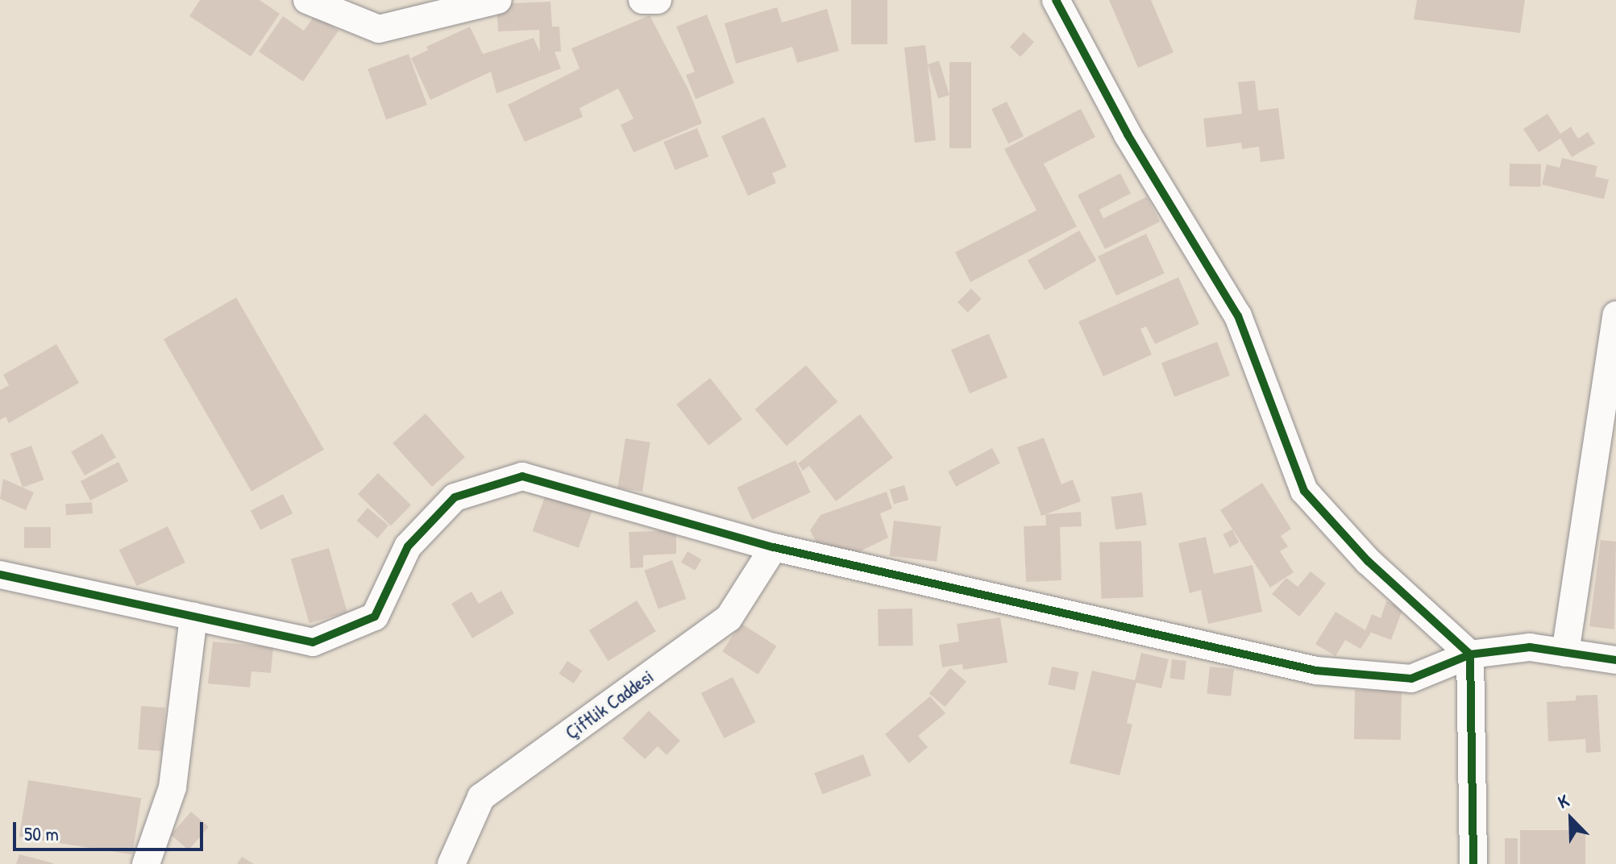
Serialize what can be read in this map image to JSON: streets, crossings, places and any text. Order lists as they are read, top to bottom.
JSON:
{
  "streets": {
    "street": ["Çiftlik Caddesi"]
  },
  "scale_bar": "50 m",
  "north": "top left"
}
